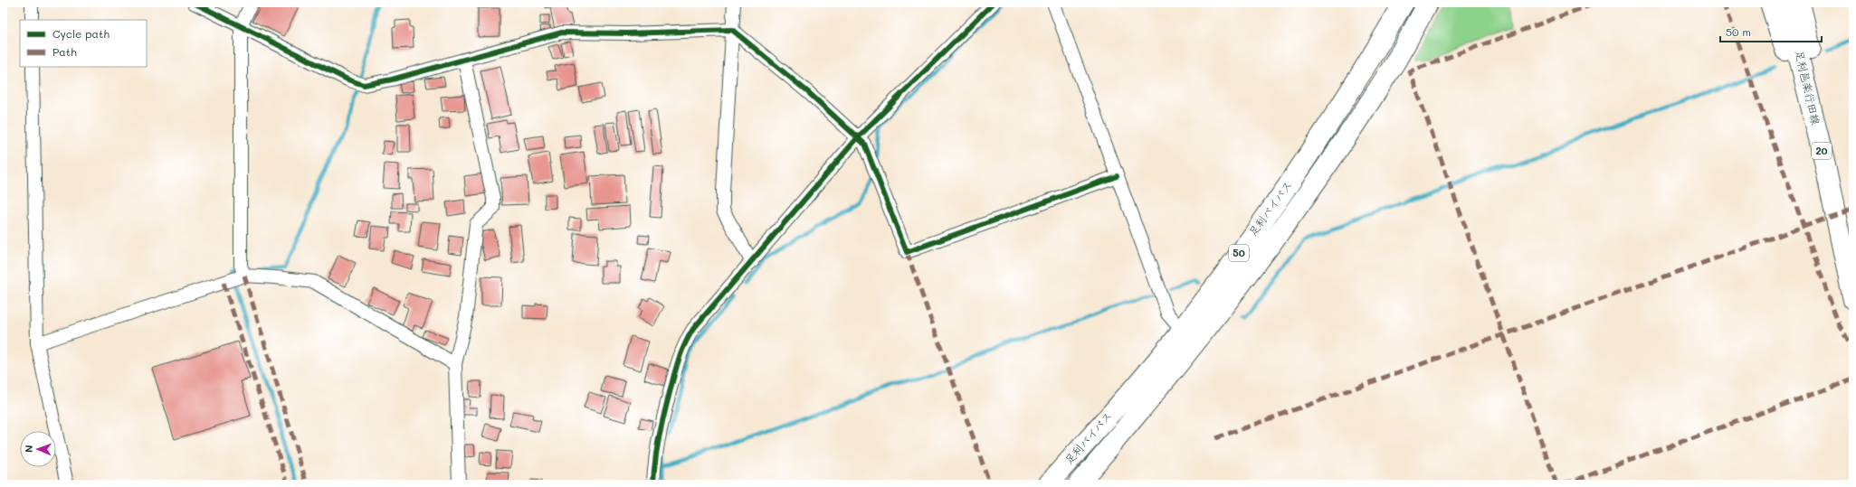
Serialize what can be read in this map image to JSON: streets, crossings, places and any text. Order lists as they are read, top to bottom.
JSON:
{
  "streets": {
    "main road": [
      "足利邑楽行田線",
      "20",
      "足利バイパス",
      "50"
    ]
  },
  "crossings": [
    ["足利邑楽行田線", "20"]
  ],
  "legend": ["Cycle path", "Path"],
  "scale_bar": "50 m",
  "north": "left"
}
